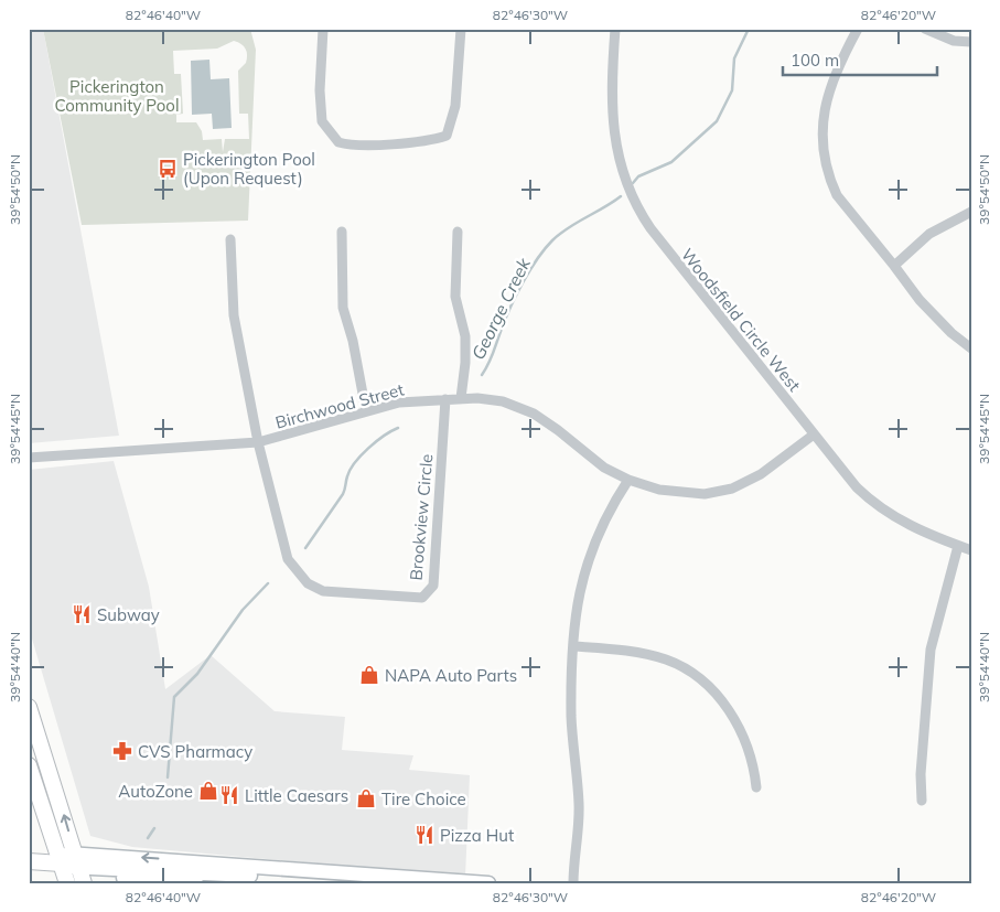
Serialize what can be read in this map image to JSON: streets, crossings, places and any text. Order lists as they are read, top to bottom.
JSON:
{
  "streets": {
    "street": ["Woodsfield Circle West", "Birchwood Street", "Brookview Circle"]
  },
  "crossings": [
    ["Woodsfield Circle West", "Birchwood Street"],
    ["Birchwood Street", "Brookview Circle"]
  ],
  "water": ["George Creek"],
  "parks": ["Pickerington Community Pool"],
  "places": {
    "bus stop": ["Pickerington Pool (Upon Request)"],
    "restaurant": ["Subway", "Little Caesars", "Pizza Hut"],
    "shop": ["NAPA Auto Parts", "AutoZone", "Tire Choice"],
    "pharmacy": ["CVS Pharmacy"]
  },
  "scale_bar": "100 m",
  "coordinates": [
    "82°46'40\"W",
    "82°46'30\"W",
    "82°46'20\"W",
    "39°54'50\"N",
    "39°54'45\"N",
    "39°54'40\"N"
  ]
}
